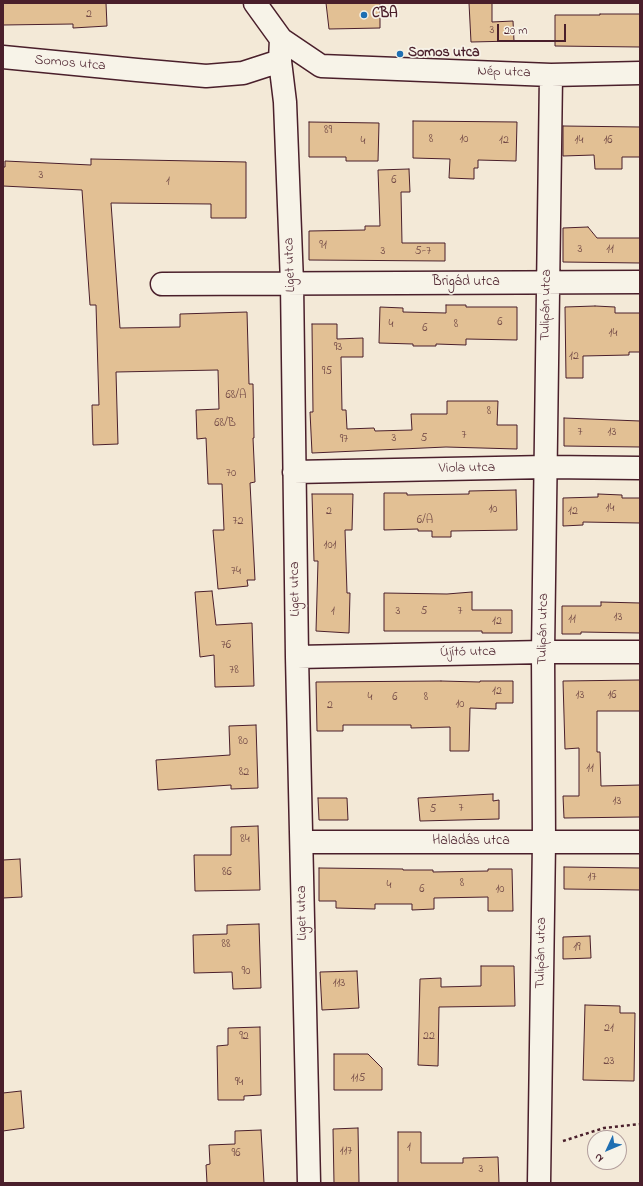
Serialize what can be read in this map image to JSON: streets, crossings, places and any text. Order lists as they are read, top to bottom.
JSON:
{
  "streets": {
    "street": [
      "Somos utca",
      "Nép utca",
      "Liget utca",
      "Brigád utca",
      "Tulipán utca",
      "Viola utca",
      "Újító utca",
      "Haladás utca"
    ]
  },
  "crossings": [
    ["Somos utca", "Liget utca"],
    ["Nép utca", "Liget utca"],
    ["Nép utca", "Tulipán utca"],
    ["Liget utca", "Brigád utca"],
    ["Liget utca", "Viola utca"],
    ["Liget utca", "Újító utca"],
    ["Liget utca", "Haladás utca"],
    ["Brigád utca", "Tulipán utca"],
    ["Tulipán utca", "Viola utca"],
    ["Tulipán utca", "Újító utca"],
    ["Tulipán utca", "Haladás utca"]
  ],
  "places": ["CBA", "Somos utca"],
  "house_numbers": [
    "2",
    "3",
    "89",
    "8",
    "10",
    "12",
    "14",
    "16",
    "4",
    "3",
    "6",
    "1",
    "91",
    "3",
    "11",
    "3",
    "5-7",
    "6",
    "4",
    "8",
    "6",
    "14",
    "93",
    "12",
    "95",
    "68/A",
    "8",
    "68/B",
    "7",
    "13",
    "7",
    "3",
    "5",
    "97",
    "70",
    "14",
    "10",
    "2",
    "12",
    "6/A",
    "72",
    "101",
    "74",
    "1",
    "3",
    "5",
    "7",
    "13",
    "11",
    "12",
    "76",
    "78",
    "12",
    "13",
    "16",
    "4",
    "6",
    "8",
    "10",
    "2",
    "80",
    "11",
    "82",
    "13",
    "7",
    "5",
    "84",
    "86",
    "17",
    "8",
    "4",
    "6",
    "10",
    "88",
    "19",
    "90",
    "113",
    "21",
    "92",
    "22",
    "23",
    "115",
    "94",
    "1",
    "117",
    "96",
    "3"
  ],
  "scale_bar": "20 m",
  "north": "bottom left"
}
